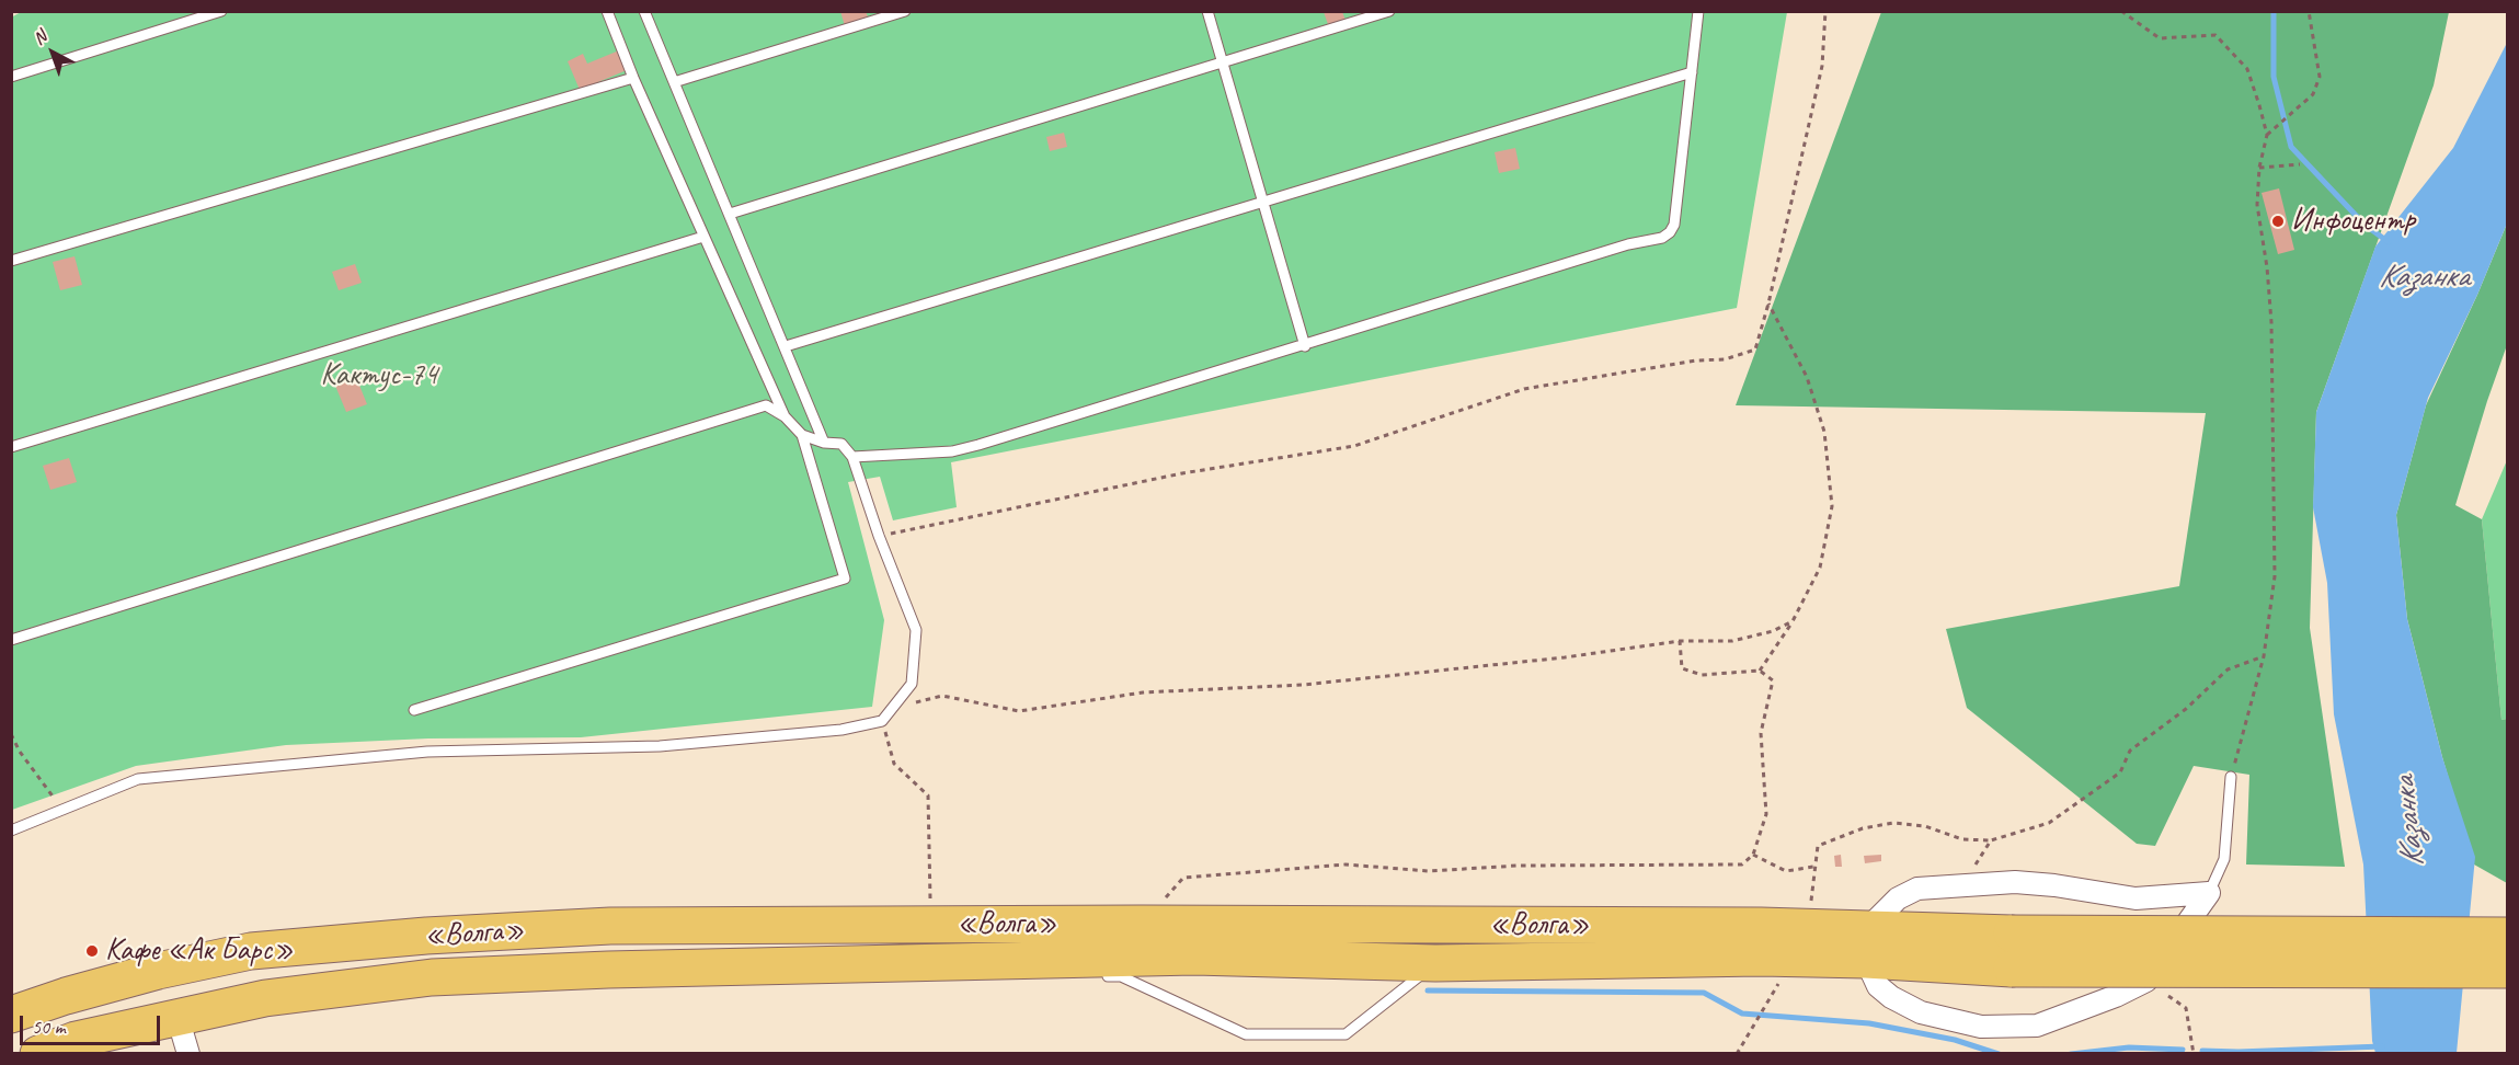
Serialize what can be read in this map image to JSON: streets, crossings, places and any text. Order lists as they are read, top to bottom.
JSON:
{
  "streets": {
    "highway": ["«Волга»"]
  },
  "water": ["Казанка"],
  "parks": ["Кактус-74"],
  "places": ["Инфоцентр", "Кафе «Ак Барс»"],
  "scale_bar": "50 m",
  "north": "top left"
}
